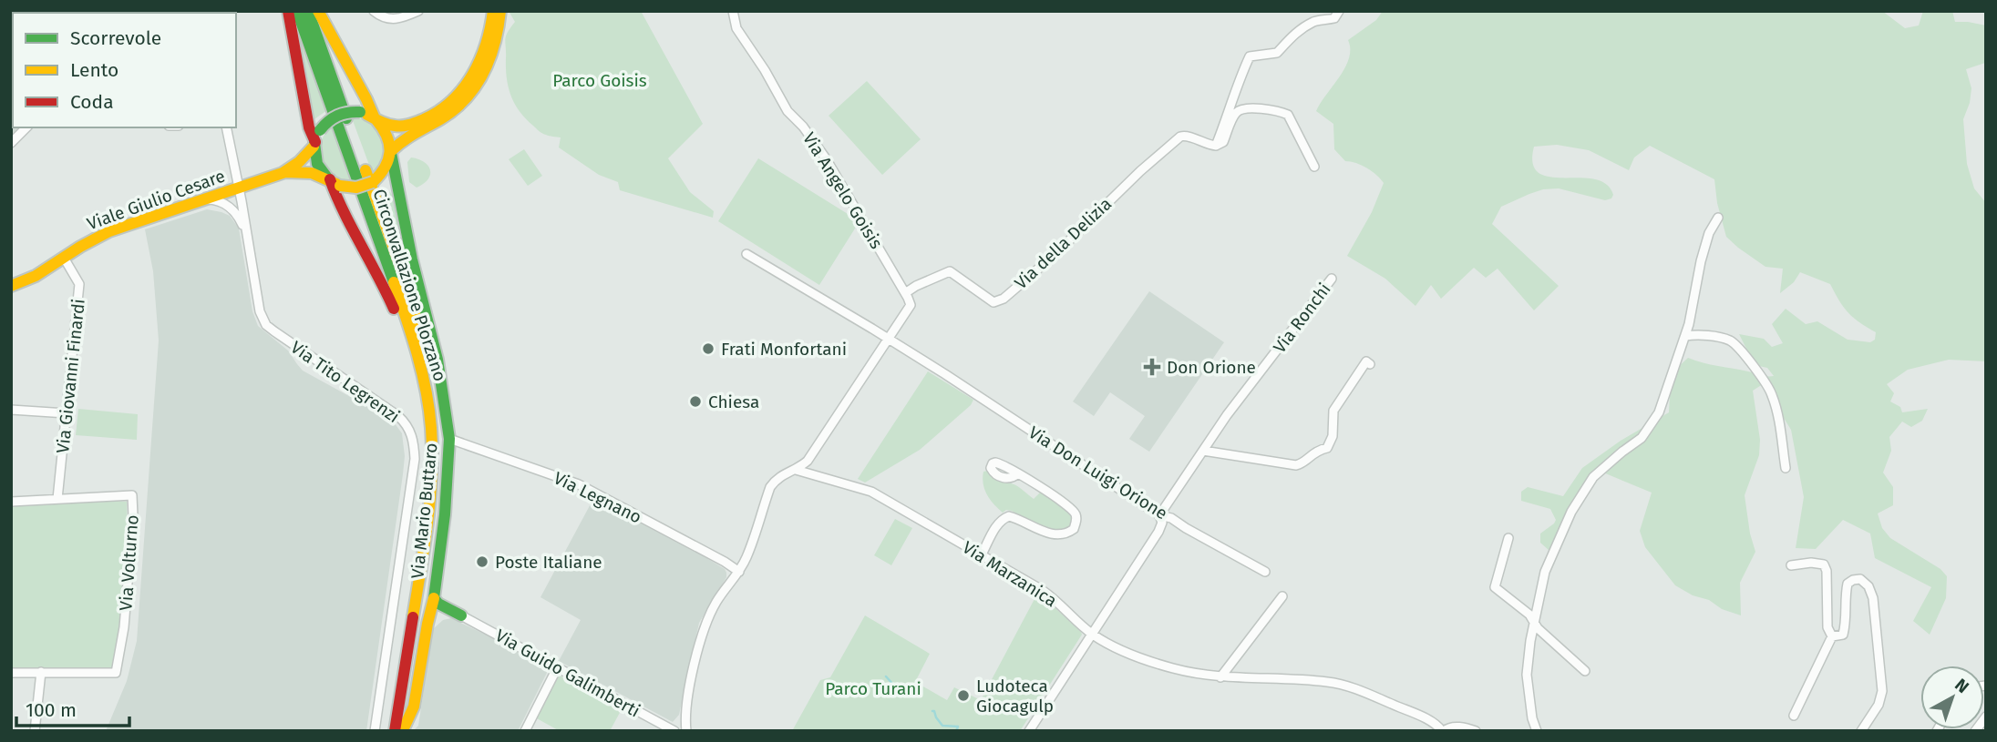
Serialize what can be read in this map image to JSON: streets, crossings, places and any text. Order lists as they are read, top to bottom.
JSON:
{
  "streets": {
    "main road": ["Viale Giulio Cesare", "Circonvallazione Plorzano", "Via Mario Buttaro"],
    "street": [
      "Via Angelo Goisis",
      "Via della Delizia",
      "Via Ronchi",
      "Via Giovanni Finardi",
      "Via Tito Legrenzi",
      "Via Don Luigi Orione",
      "Via Legnano",
      "Via Volturno",
      "Via Marzanica",
      "Via Guido Galimberti"
    ]
  },
  "crossings": [
    ["Via Angelo Goisis", "Via della Delizia"],
    ["Viale Giulio Cesare", "Via Giovanni Finardi"],
    ["Viale Giulio Cesare", "Via Tito Legrenzi"],
    ["Viale Giulio Cesare", "Via Mario Buttaro"],
    ["Circonvallazione Plorzano", "Via Mario Buttaro"],
    ["Via Ronchi", "Via Don Luigi Orione"],
    ["Via Giovanni Finardi", "Via Volturno"],
    ["Via Legnano", "Via Mario Buttaro"]
  ],
  "parks": ["Parco Goisis", "Parco Turani"],
  "places": {
    "other": [
      "Frati Monfortani",
      "Chiesa",
      "Poste Italiane",
      "Ludoteca Giocagulp"
    ],
    "health": ["Don Orione"]
  },
  "legend": ["Scorrevole", "Lento", "Coda"],
  "scale_bar": "100 m",
  "north": "top right"
}
